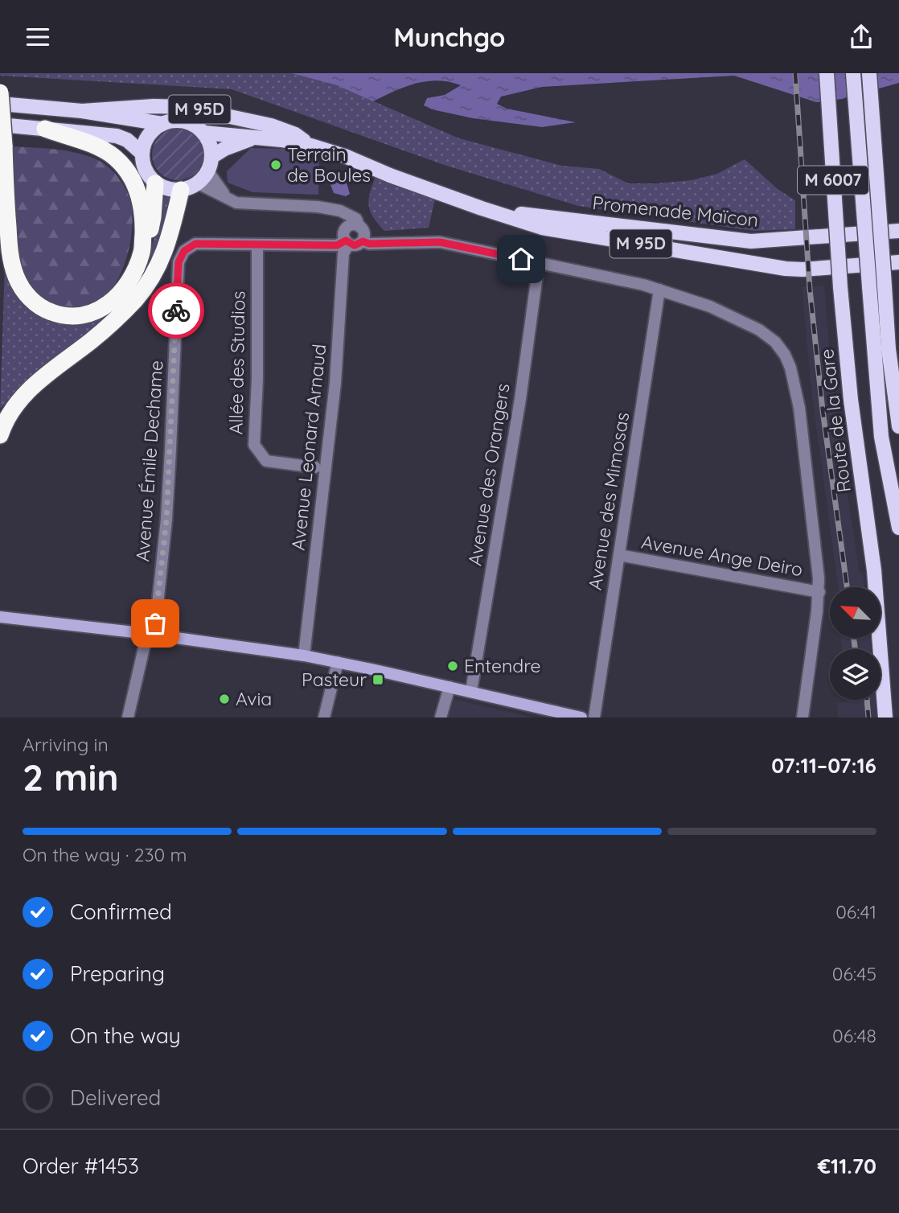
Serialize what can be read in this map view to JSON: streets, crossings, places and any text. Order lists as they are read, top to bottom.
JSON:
{
  "streets": {
    "main road": [
      "M 95D",
      "M 6007",
      "Promenade Maïcon",
      "Route de la Gare"
    ],
    "street": [
      "Allée des Studios",
      "Avenue Leonard Arnaud",
      "Avenue Émile Dechame",
      "Avenue des Orangers",
      "Avenue des Mimosas",
      "Avenue Ange Deiro"
    ]
  },
  "crossings": [
    ["M 95D", "Promenade Maïcon"],
    ["Allée des Studios", "Avenue Émile Dechame"],
    ["Avenue Leonard Arnaud", "Avenue Émile Dechame"],
    ["Avenue des Mimosas", "Avenue Ange Deiro"]
  ],
  "places": {
    "other": ["Terrain de Boules", "Entendre", "Avia"],
    "transit": ["Pasteur"]
  },
  "north": "top left",
  "page": {
    "header": "Munchgo",
    "heading": ["2 min", "Arriving in", "07:11–07:16"],
    "panel": ["Order #1453", "€11.70"],
    "bar": "On the way · 230 m",
    "list": [
      ["Confirmed", "06:41"],
      ["Preparing", "06:45"],
      ["On the way", "06:48"],
      "Delivered"
    ]
  }
}
